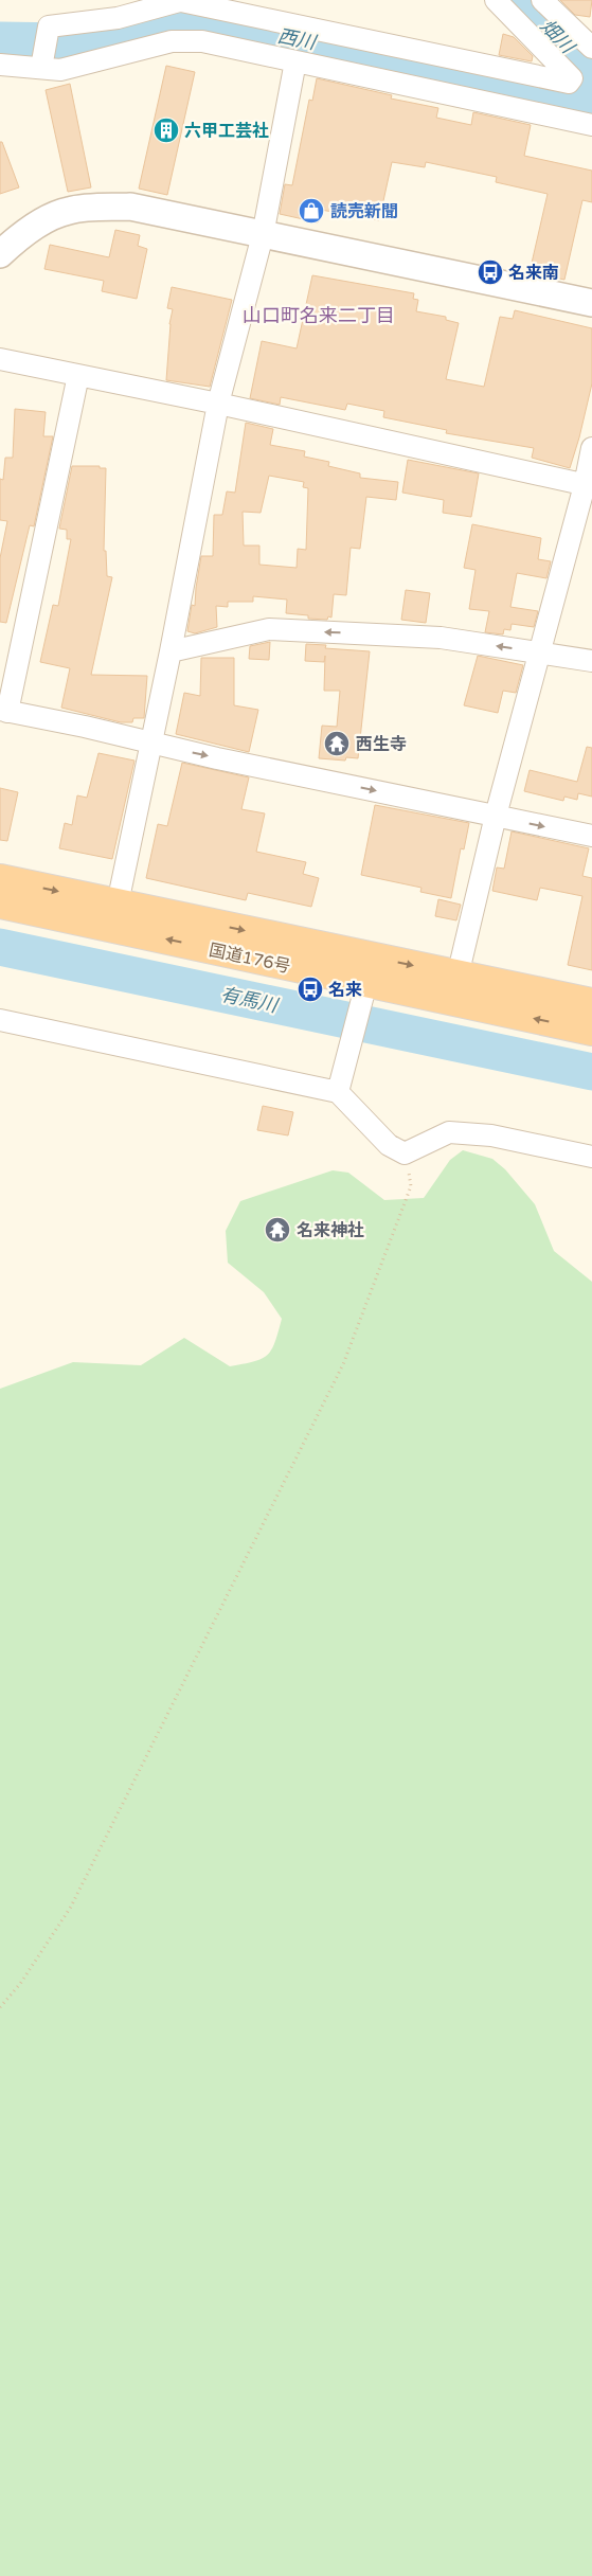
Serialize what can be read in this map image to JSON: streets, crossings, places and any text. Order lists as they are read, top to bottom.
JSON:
{
  "streets": {
    "highway": ["国道176号"]
  },
  "districts": ["山口町名来二丁目"],
  "water": ["畑川", "西川", "有馬川"],
  "places": {
    "building": ["六甲工芸社"],
    "shop": ["読売新聞"],
    "bus stop": ["名来南", "名来"],
    "temple": ["西生寺", "名来神社"]
  }
}
